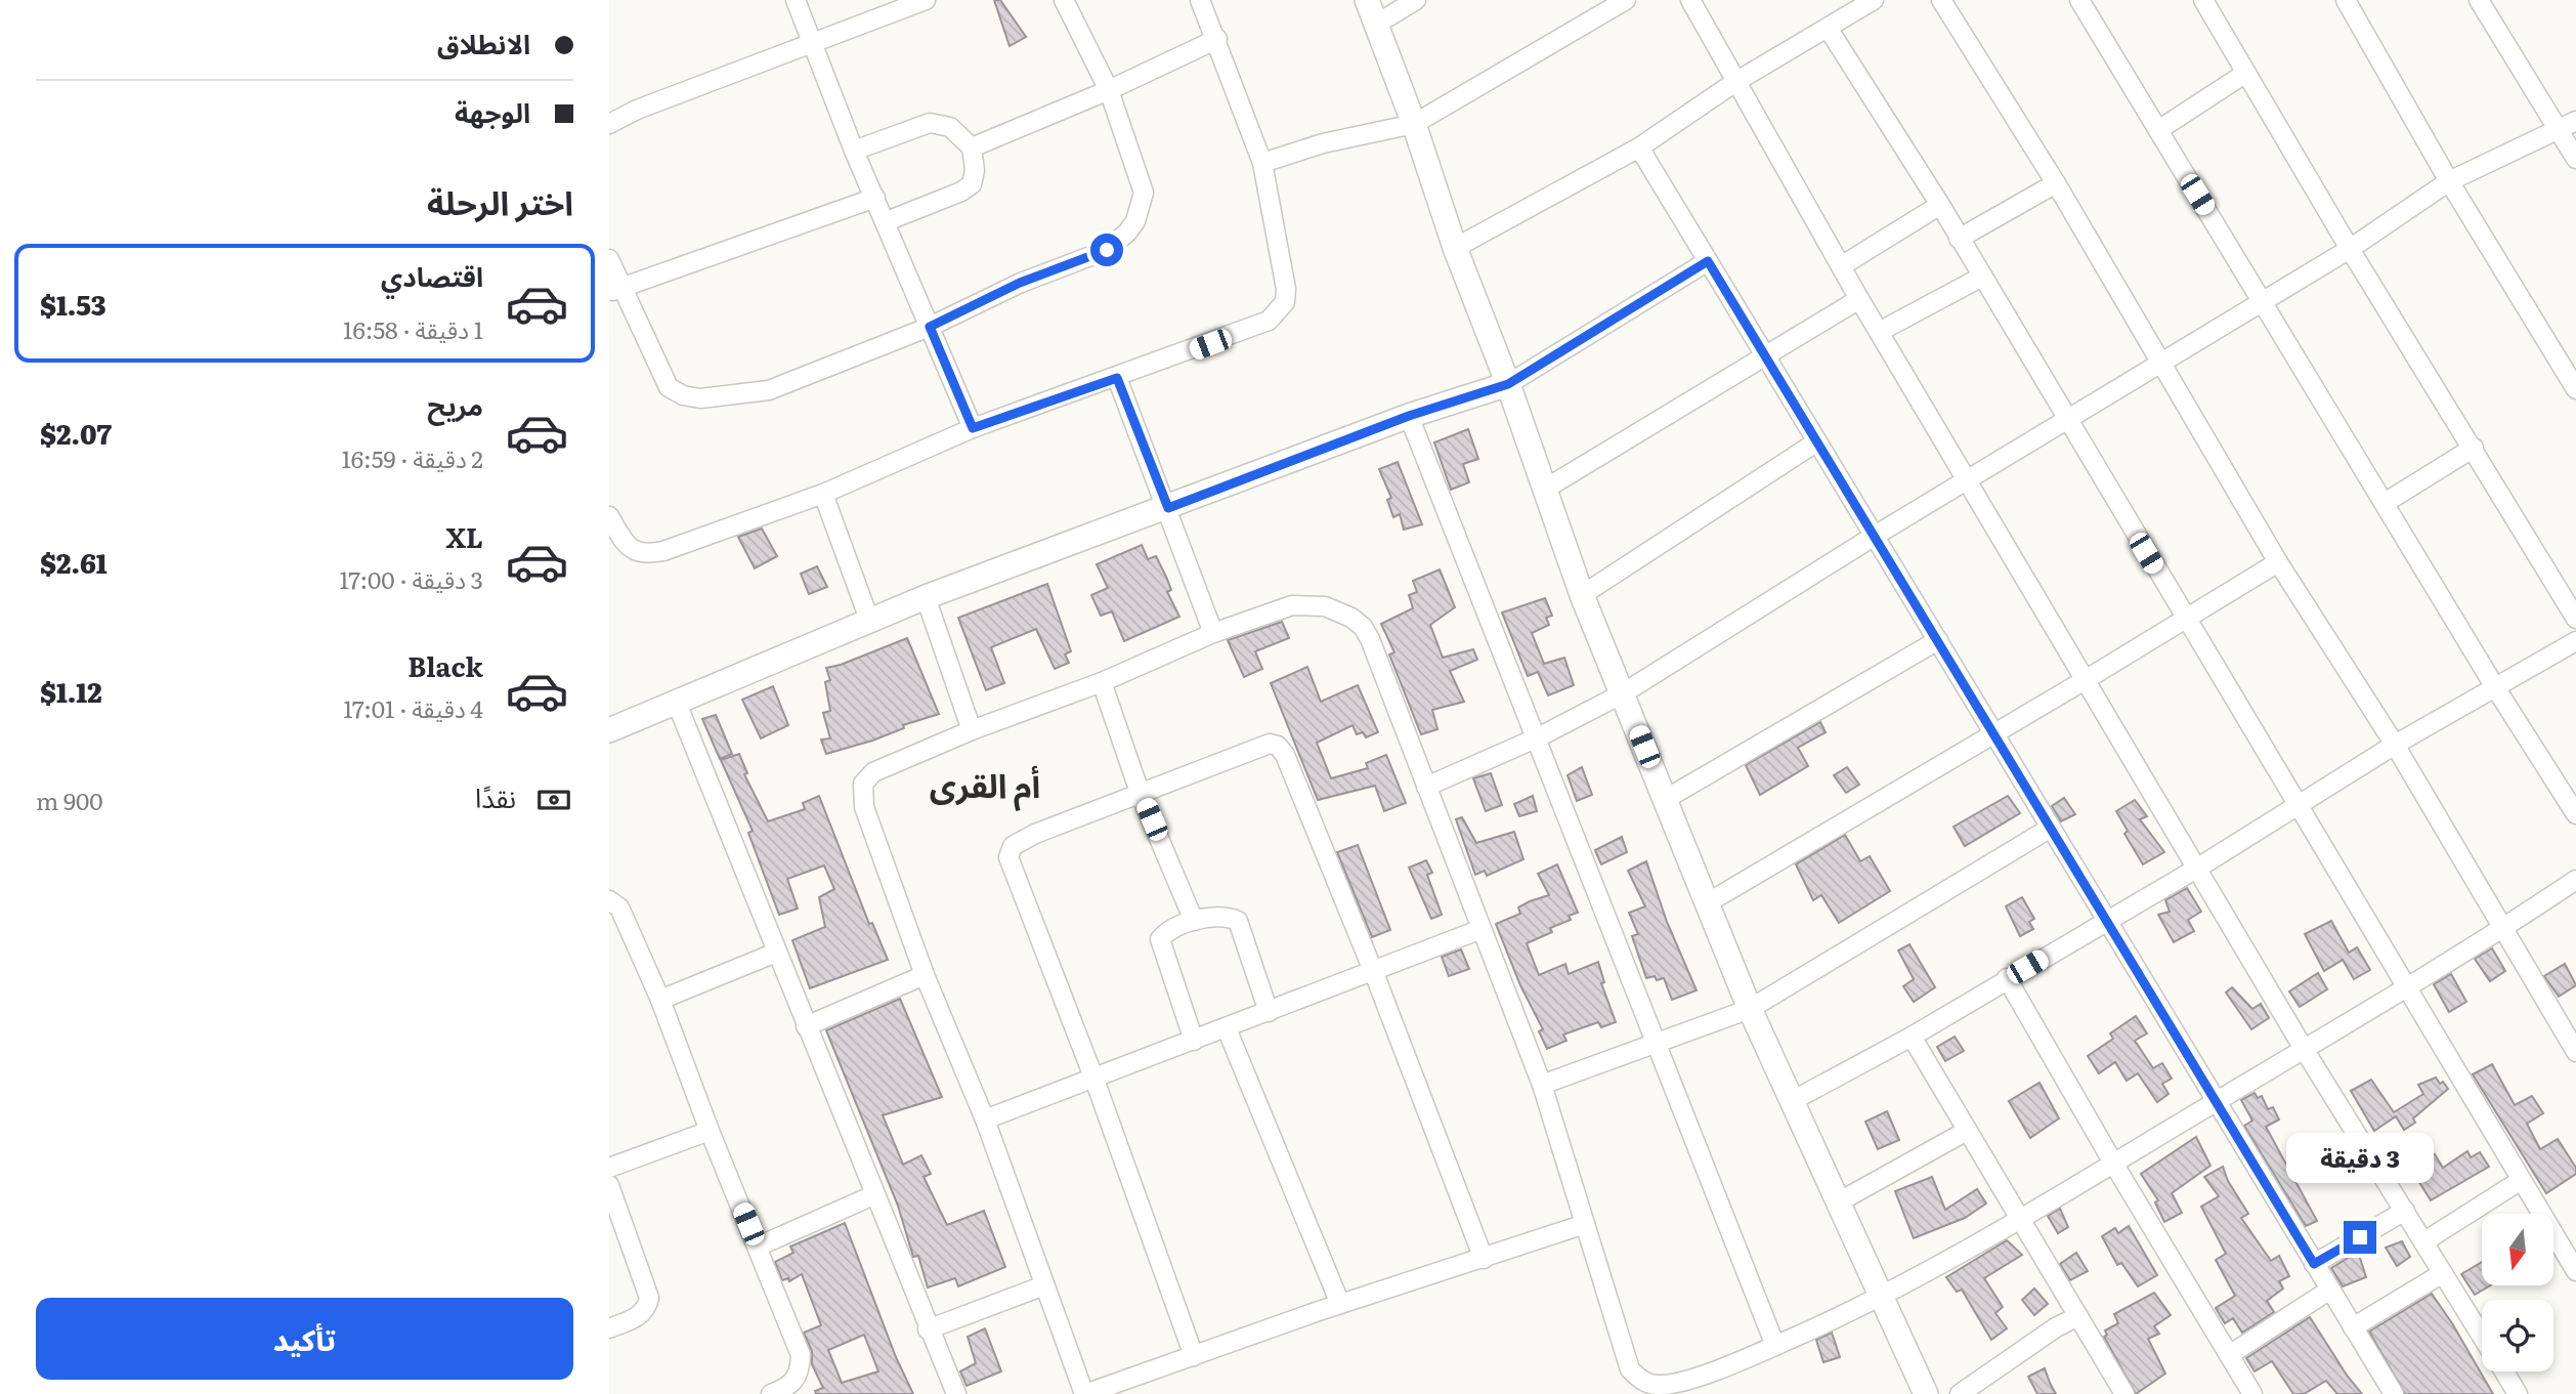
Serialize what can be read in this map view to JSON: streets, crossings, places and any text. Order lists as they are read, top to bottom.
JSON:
{
  "districts": ["أم القرى"],
  "north": "bottom",
  "page": {
    "banner": ["الانطلاق", "الوجهة"],
    "heading": "اختر الرحلة",
    "list": [
      {
        "name": "اقتصادي",
        "note": "1 دقيقة · 16:58",
        "value": "$1.53"
      },
      {
        "name": "مريح",
        "note": "2 دقيقة · 16:59",
        "value": "$2.07"
      },
      {
        "name": "XL",
        "note": "3 دقيقة · 17:00",
        "value": "$2.61"
      },
      {
        "name": "Black",
        "note": "4 دقيقة · 17:01",
        "value": "$1.12"
      }
    ],
    "pay": ["نقدًا", "900 m"],
    "bubble": "3 دقيقة",
    "buttons": "تأكيد"
  }
}
